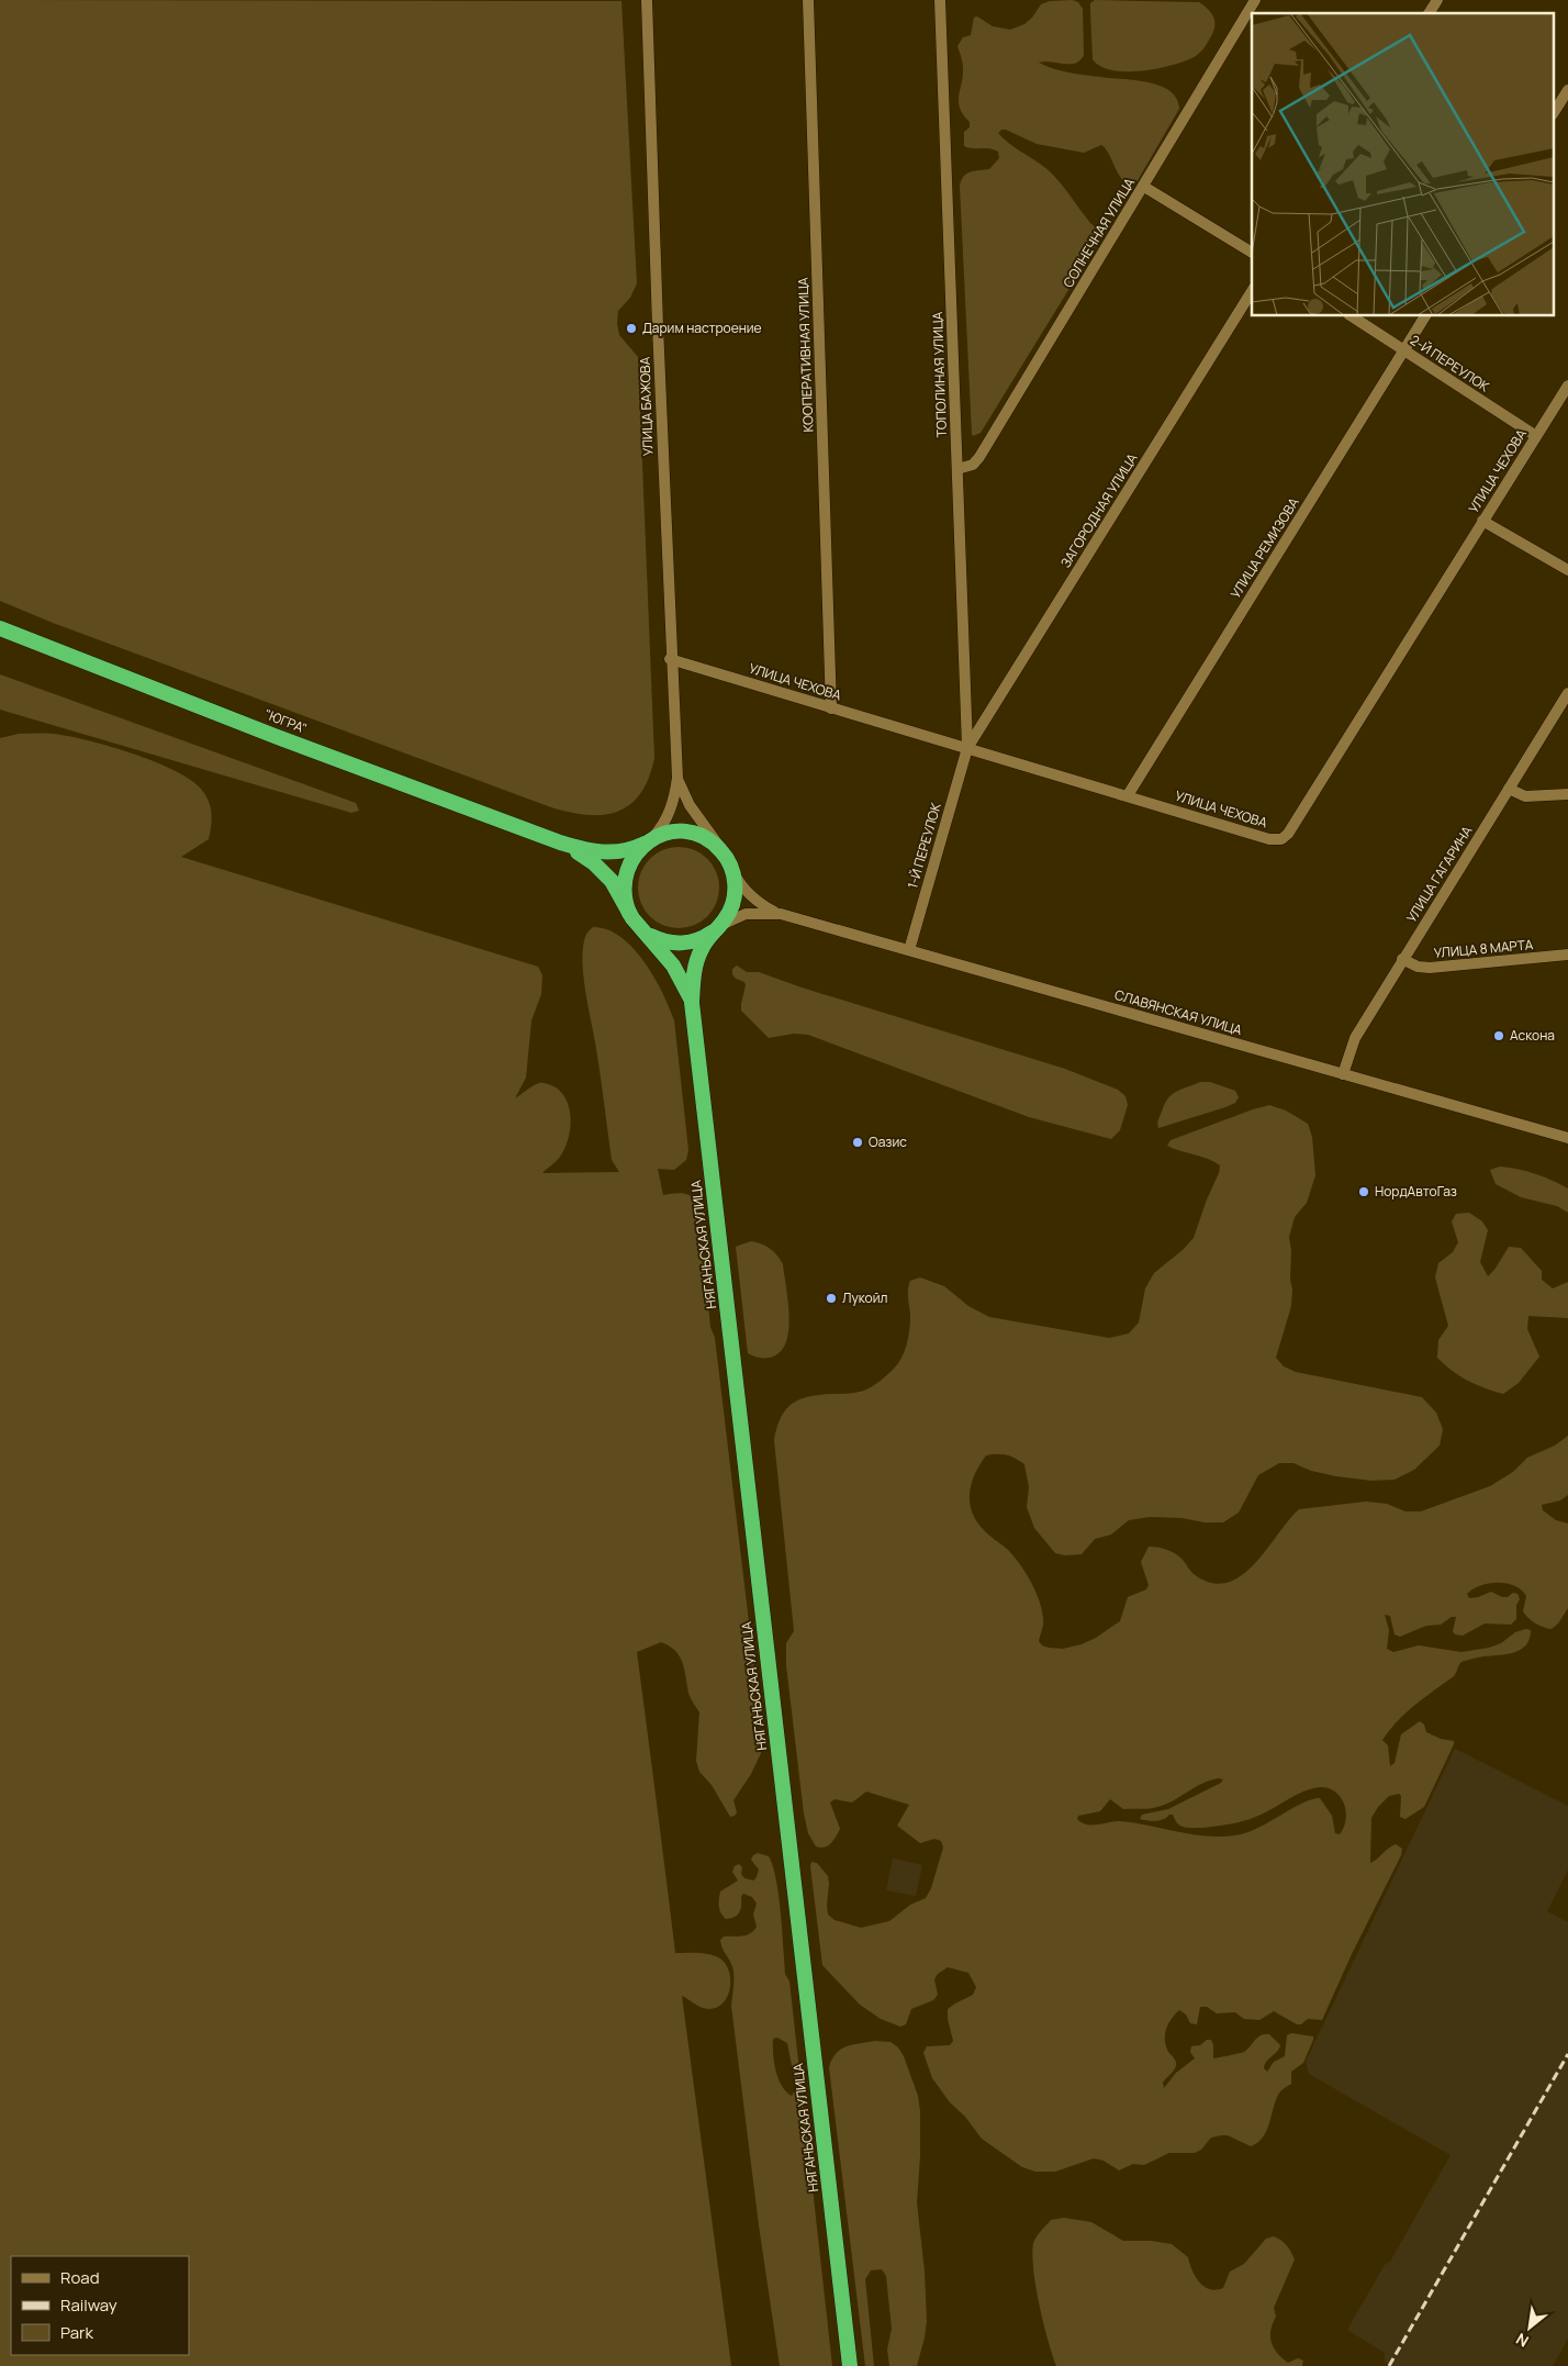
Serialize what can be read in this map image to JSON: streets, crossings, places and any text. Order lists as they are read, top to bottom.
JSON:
{
  "streets": {
    "highway": ["\"ЮГРА\"", "НЯГАНЬСКАЯ УЛИЦА"],
    "street": [
      "СОЛНЕЧНАЯ УЛИЦА",
      "КООПЕРАТИВНАЯ УЛИЦА",
      "2-Й ПЕРЕУЛОК",
      "ТОПОЛИНАЯ УЛИЦА",
      "УЛИЦА БАЖОВА",
      "УЛИЦА ЧЕХОВА",
      "ЗАГОРОДНАЯ УЛИЦА",
      "УЛИЦА РЕМИЗОВА",
      "1-Й ПЕРЕУЛОК",
      "УЛИЦА ГАГАРИНА",
      "УЛИЦА 8 МАРТА",
      "СЛАВЯНСКАЯ УЛИЦА"
    ]
  },
  "crossings": [
    ["СОЛНЕЧНАЯ УЛИЦА", "ТОПОЛИНАЯ УЛИЦА"],
    ["КООПЕРАТИВНАЯ УЛИЦА", "УЛИЦА ЧЕХОВА"],
    ["2-Й ПЕРЕУЛОК", "УЛИЦА ЧЕХОВА"],
    ["2-Й ПЕРЕУЛОК", "УЛИЦА РЕМИЗОВА"],
    ["ТОПОЛИНАЯ УЛИЦА", "УЛИЦА ЧЕХОВА"],
    ["ТОПОЛИНАЯ УЛИЦА", "ЗАГОРОДНАЯ УЛИЦА"],
    ["ТОПОЛИНАЯ УЛИЦА", "1-Й ПЕРЕУЛОК"],
    ["УЛИЦА БАЖОВА", "УЛИЦА ЧЕХОВА"],
    ["УЛИЦА ЧЕХОВА", "ЗАГОРОДНАЯ УЛИЦА"],
    ["УЛИЦА ЧЕХОВА", "УЛИЦА РЕМИЗОВА"],
    ["УЛИЦА ЧЕХОВА", "1-Й ПЕРЕУЛОК"],
    ["ЗАГОРОДНАЯ УЛИЦА", "1-Й ПЕРЕУЛОК"],
    ["1-Й ПЕРЕУЛОК", "СЛАВЯНСКАЯ УЛИЦА"],
    ["УЛИЦА ГАГАРИНА", "УЛИЦА 8 МАРТА"],
    ["УЛИЦА ГАГАРИНА", "СЛАВЯНСКАЯ УЛИЦА"]
  ],
  "places": [
    "Дарим настроение",
    "Аскона",
    "Оазис",
    "НордАвтоГаз",
    "Лукойл"
  ],
  "legend": ["Road", "Railway", "Park"],
  "north": "bottom left"
}
